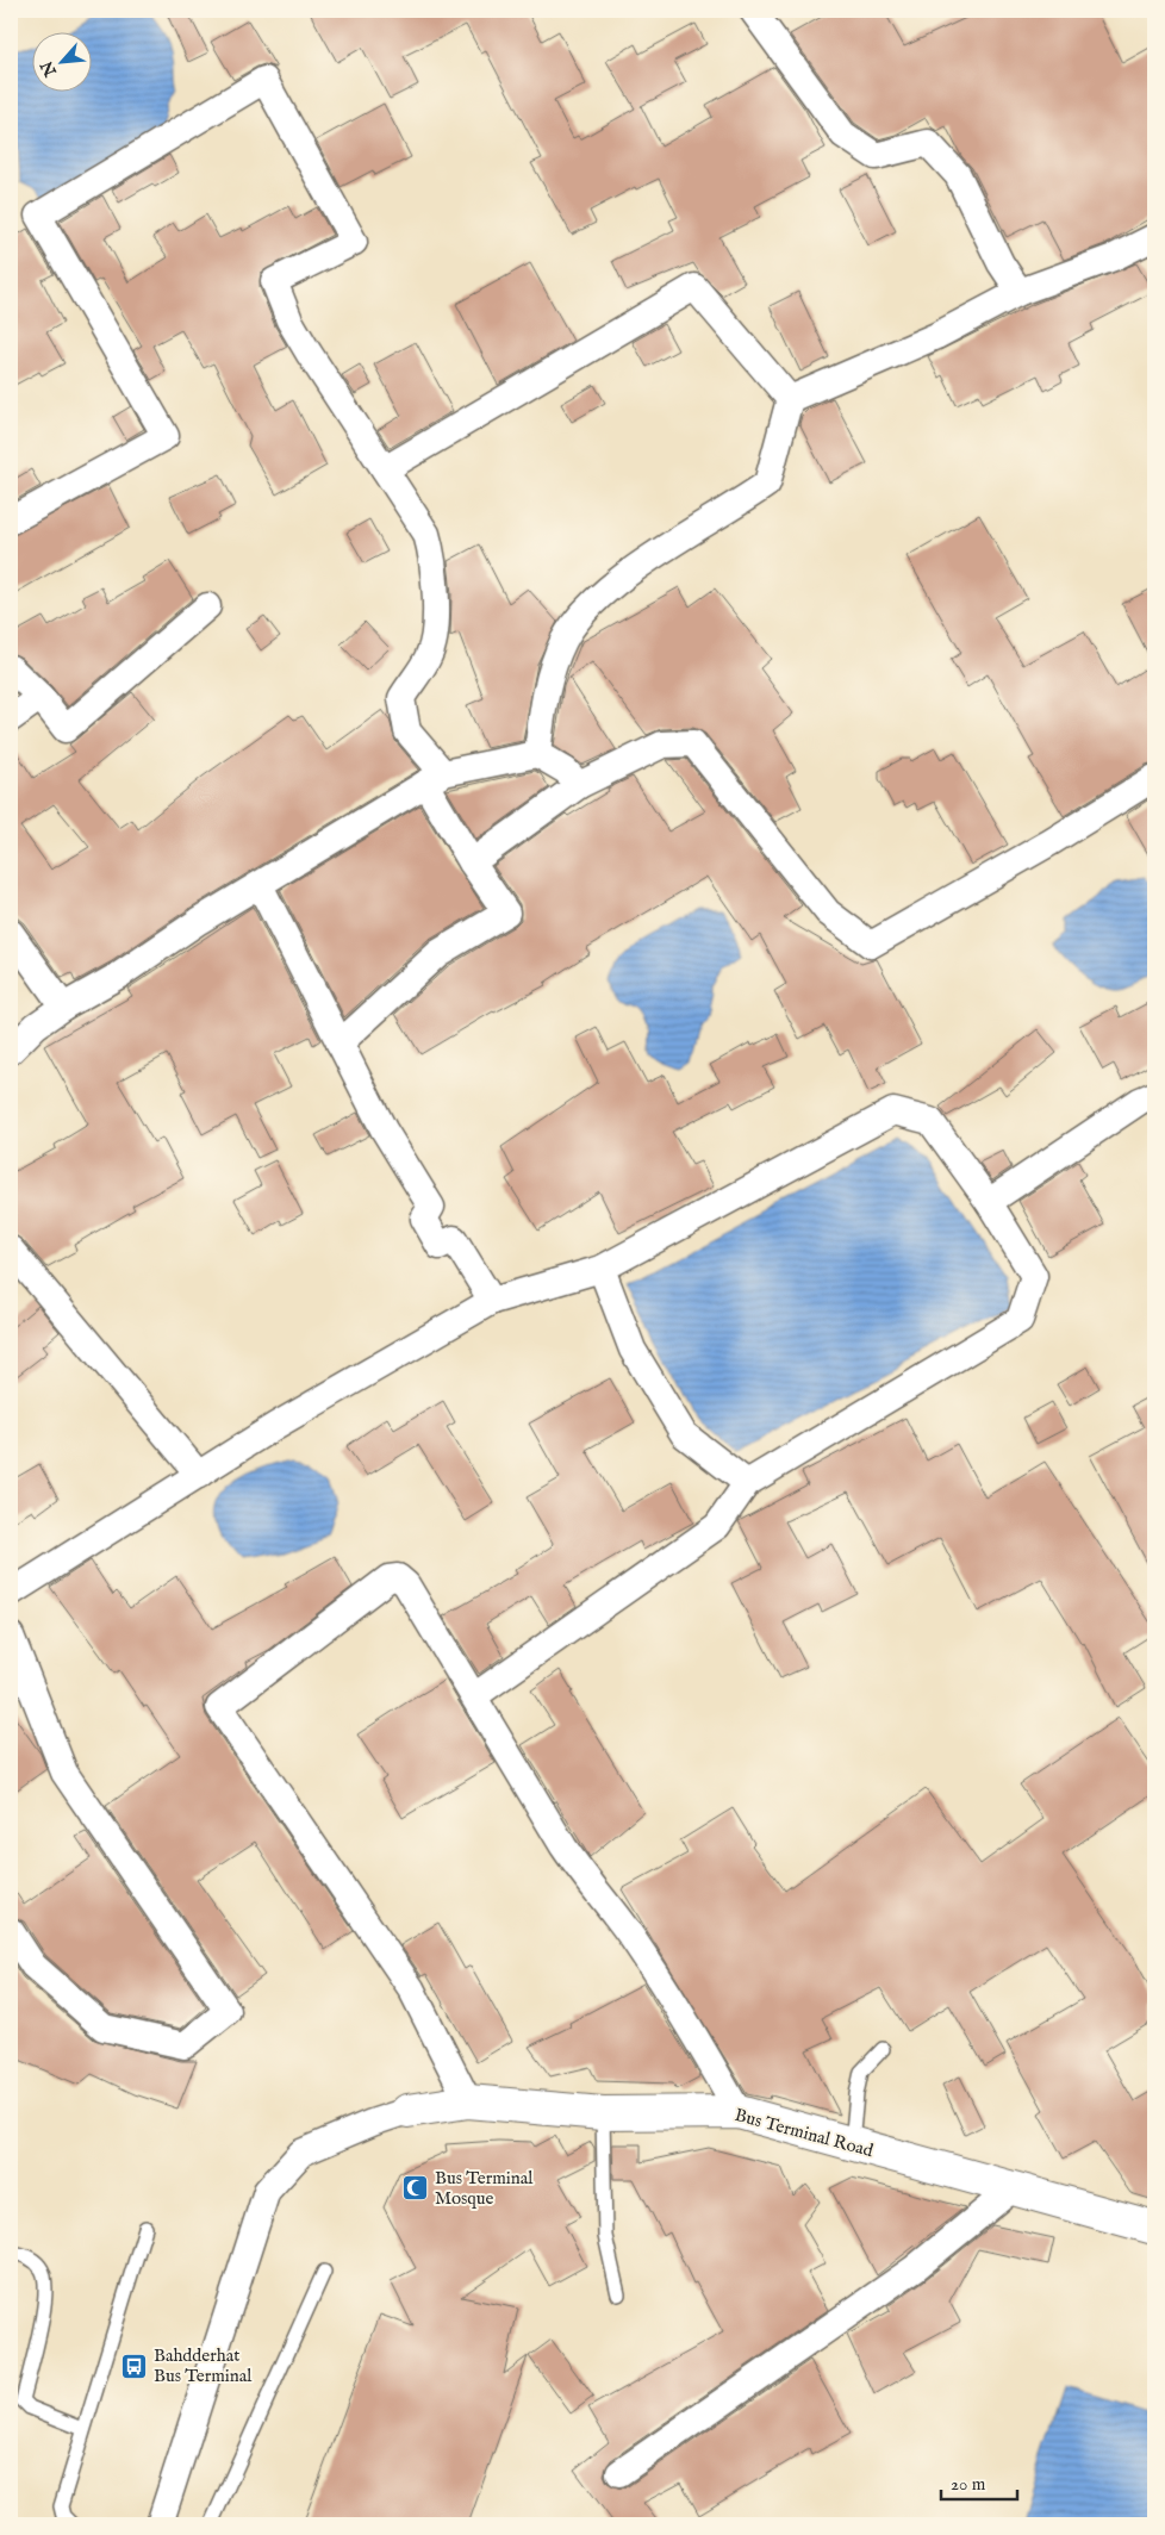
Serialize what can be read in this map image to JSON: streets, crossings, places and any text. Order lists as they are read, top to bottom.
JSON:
{
  "streets": {
    "main road": ["Bus Terminal Road"]
  },
  "places": {
    "mosque": ["Bus Terminal Mosque"],
    "bus stop": ["Bahdderhat Bus Terminal"]
  },
  "scale_bar": "20 m",
  "north": "bottom left"
}
